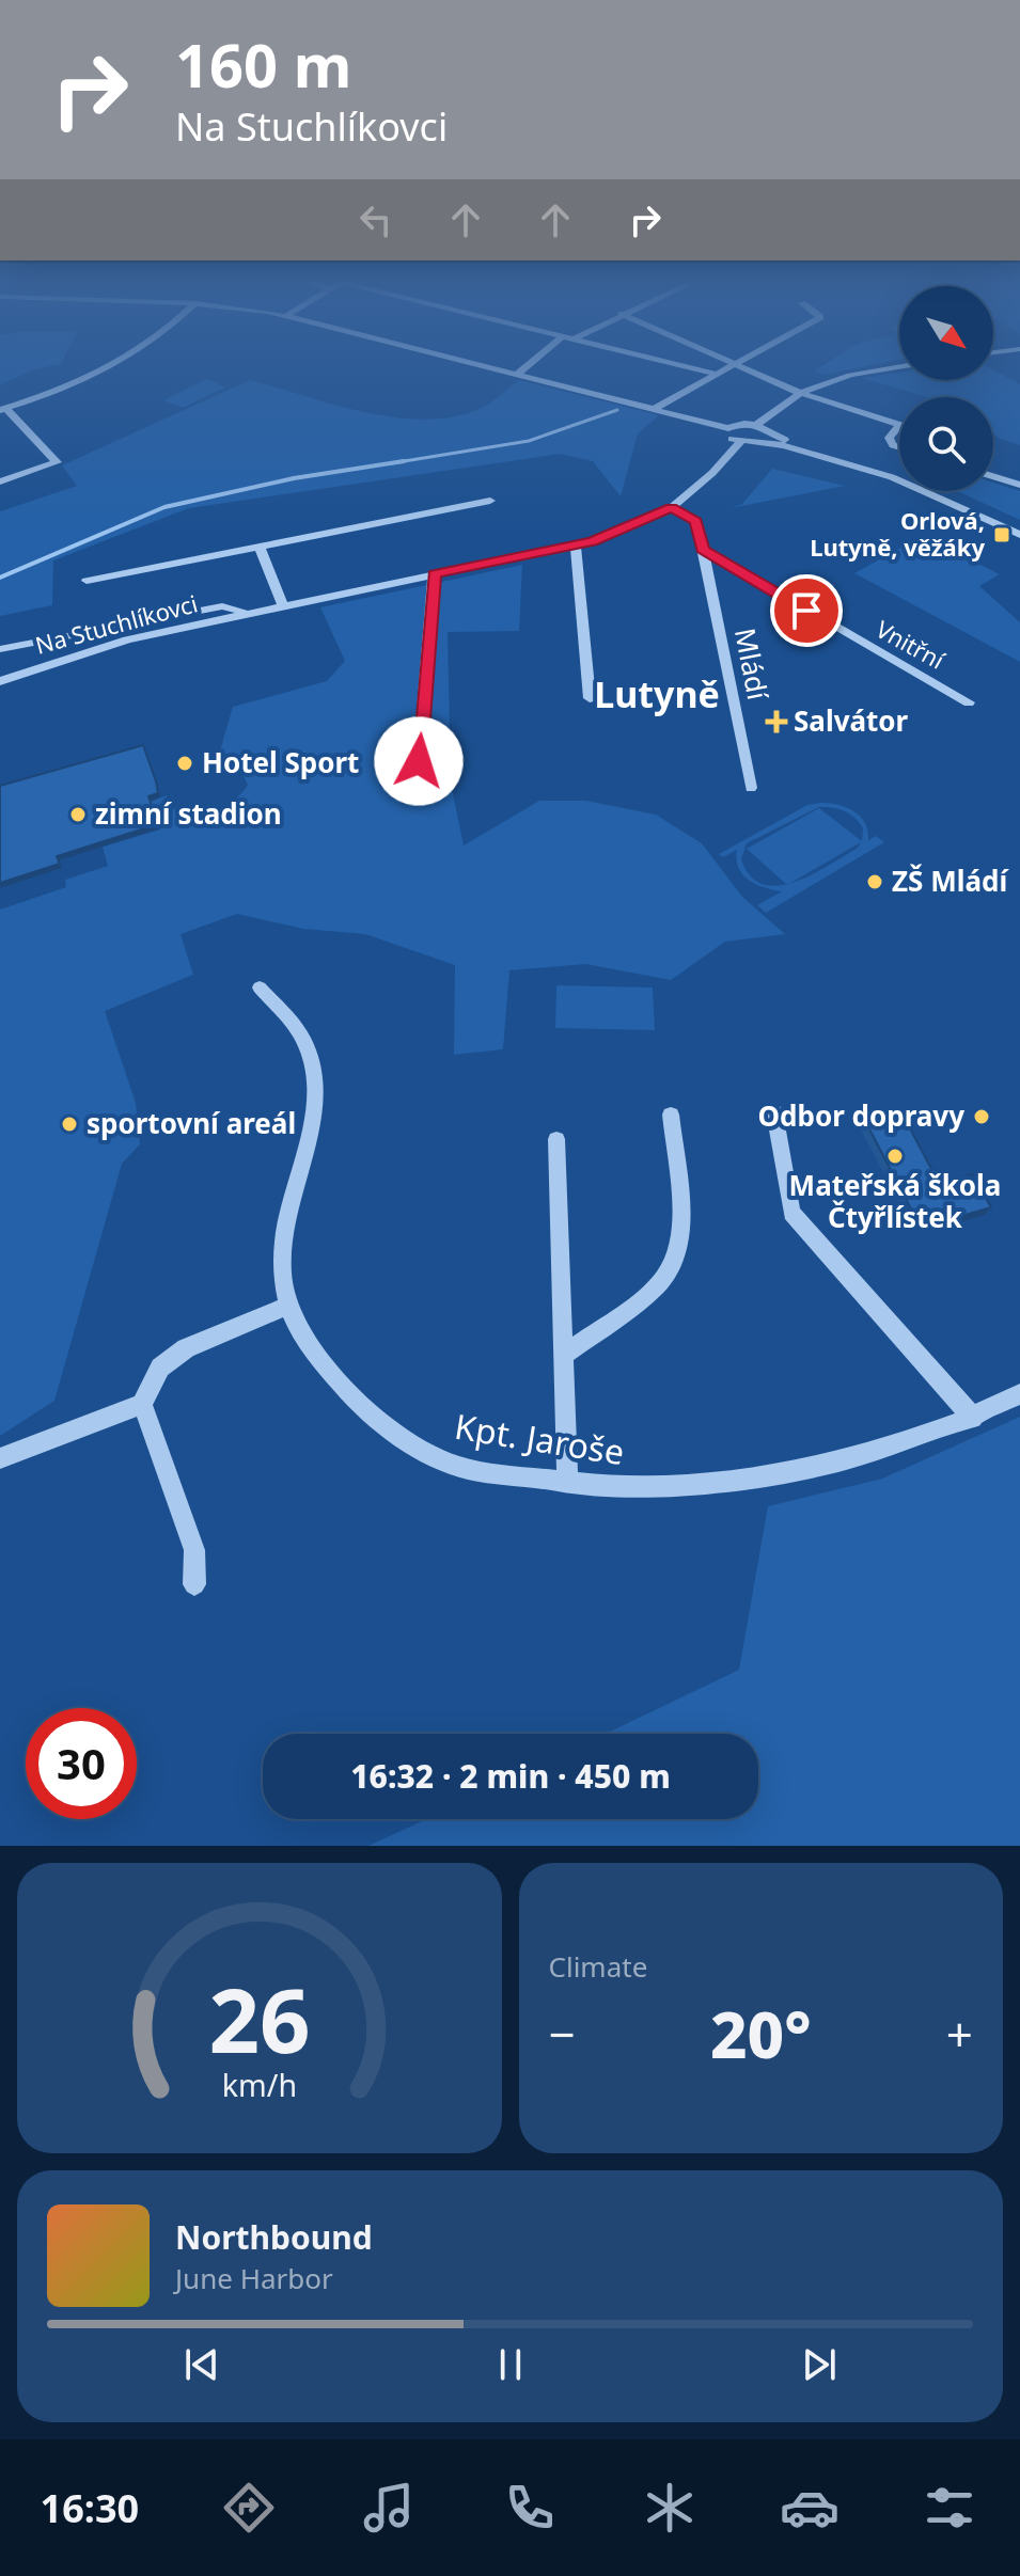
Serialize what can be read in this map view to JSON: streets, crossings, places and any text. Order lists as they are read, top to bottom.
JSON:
{
  "streets": {
    "street": [
      "Na Stuchlíkovci",
      "Vnitřní",
      "Mládí",
      "Kpt. Jaroše"
    ]
  },
  "crossings": [
    ["Vnitřní", "Mládí"]
  ],
  "districts": ["Lutyně"],
  "places": {
    "transit": ["Orlová, Lutyně, věžáky"],
    "health": ["Salvátor"],
    "other": [
      "Hotel Sport",
      "zimní stadion",
      "ZŠ Mládí",
      "Odbor dopravy",
      "sportovní areál",
      "Mateřská škola Čtyřlístek"
    ]
  },
  "north": "bottom right",
  "page": {
    "turn": ["160 m", "Na Stuchlíkovci"],
    "limit": "30",
    "trip": "16:32 · 2 min · 450 m",
    "tile": "Climate",
    "heat": ["−", "20°", "+"],
    "song": ["Northbound", "June Harbor"],
    "tabs": "16:30",
    "gauge": ["26", "km/h"]
  }
}
